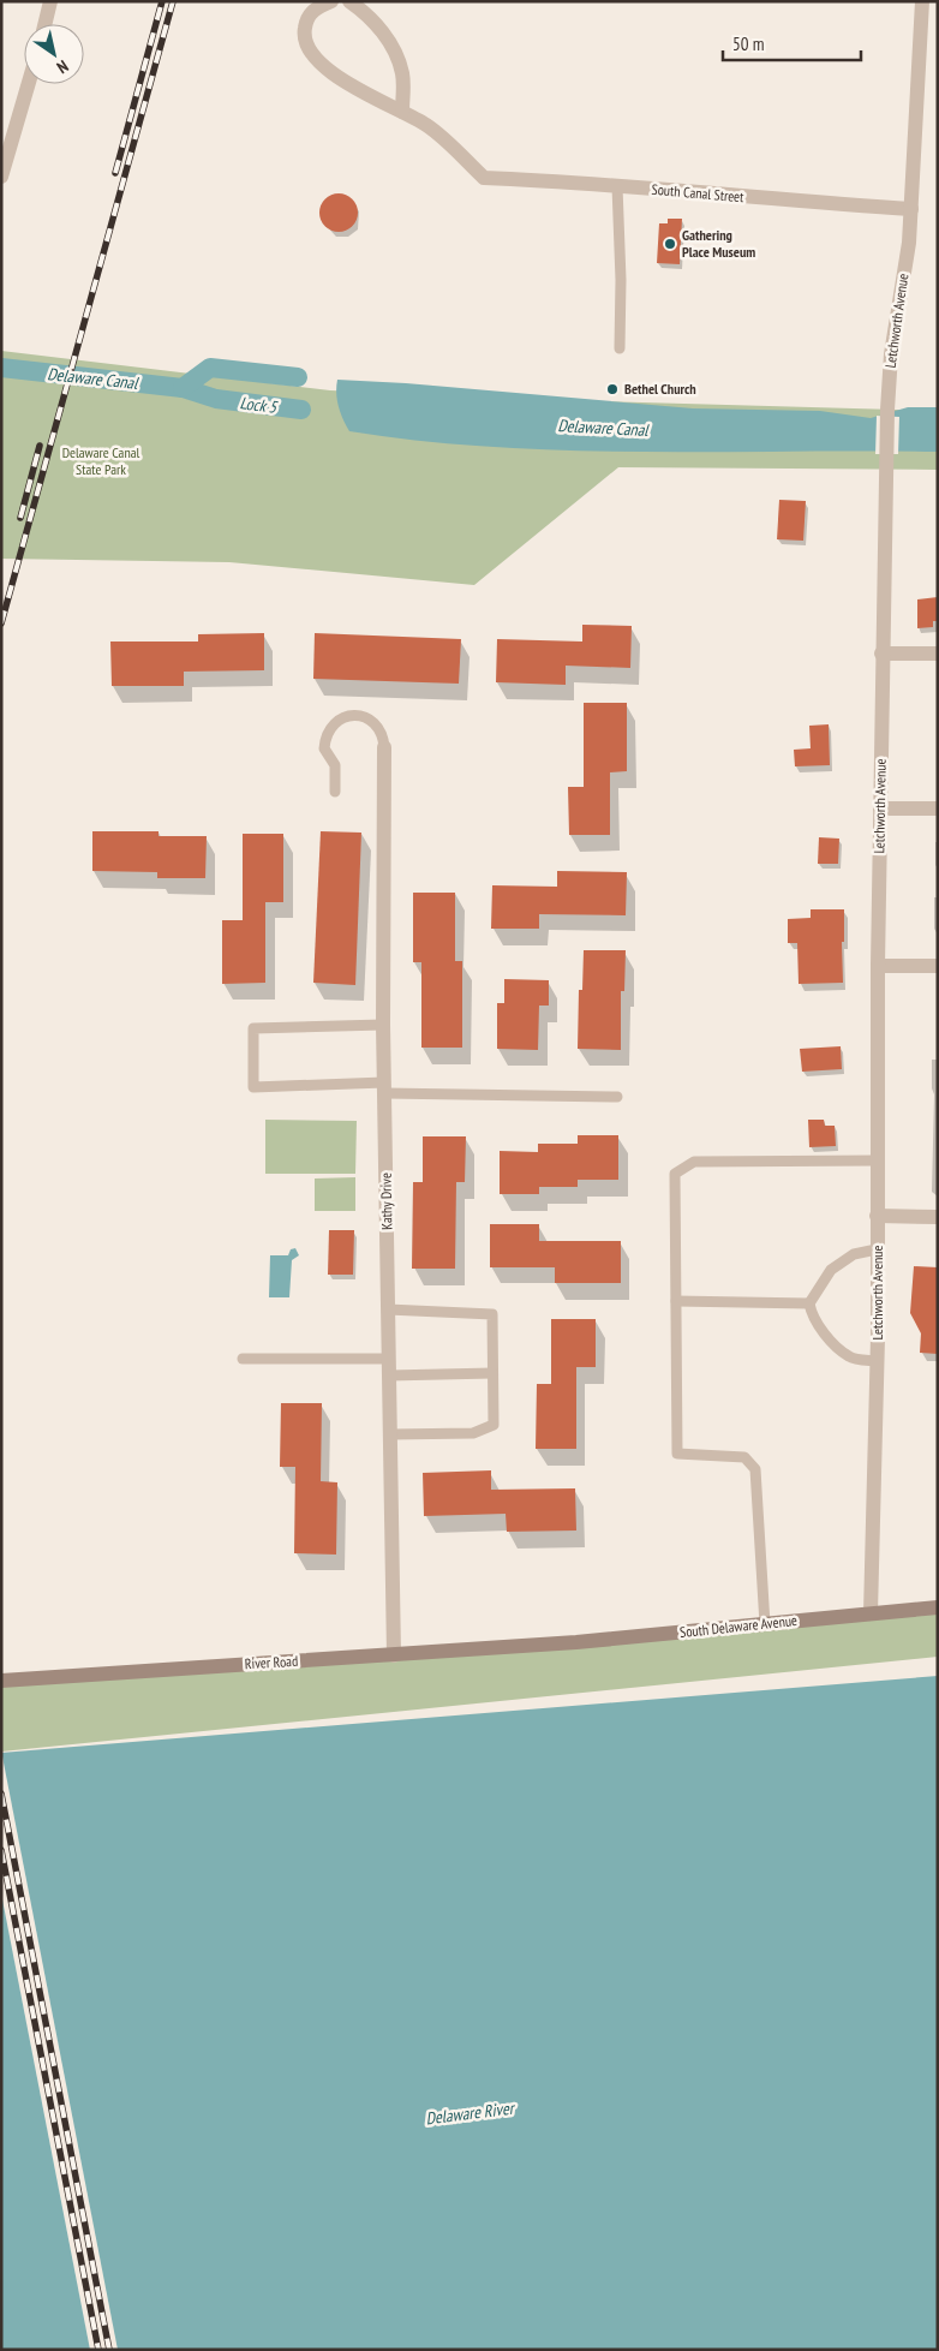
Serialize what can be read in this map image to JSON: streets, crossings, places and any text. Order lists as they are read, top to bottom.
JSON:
{
  "streets": {
    "main road": ["South Delaware Avenue", "River Road"],
    "street": ["South Canal Street", "Letchworth Avenue", "Kathy Drive"]
  },
  "crossings": [
    ["South Canal Street", "Letchworth Avenue"],
    ["Letchworth Avenue", "South Delaware Avenue"],
    ["Kathy Drive", "River Road"],
    ["South Delaware Avenue", "River Road"]
  ],
  "water": ["Delaware Canal", "Lock 5", "Delaware River"],
  "parks": ["Delaware Canal State Park"],
  "places": ["Gathering Place Museum", "Bethel Church"],
  "scale_bar": "50 m",
  "north": "bottom right"
}
